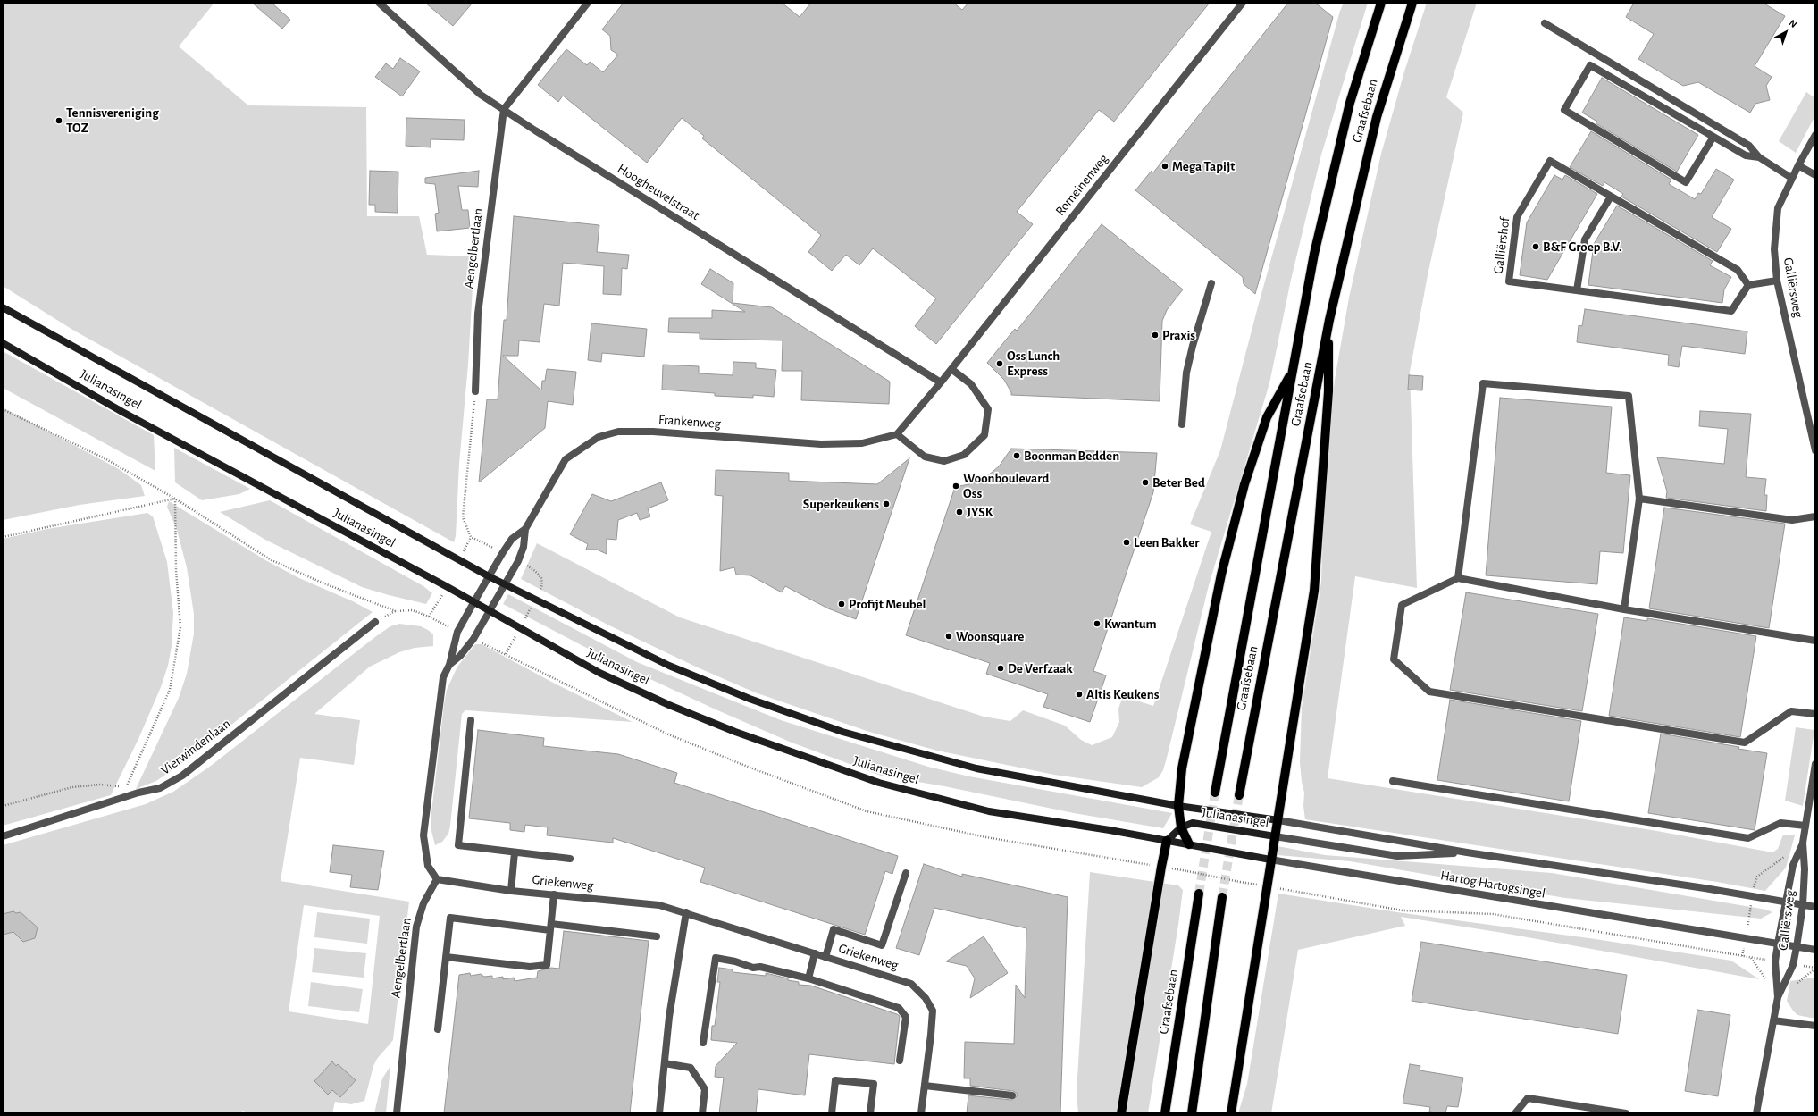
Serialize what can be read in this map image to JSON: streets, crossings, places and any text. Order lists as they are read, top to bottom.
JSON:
{
  "streets": {
    "main road": ["Graafsebaan", "Julianasingel", "Hartog Hartogsingel"],
    "street": [
      "Romeinenweg",
      "Hoogheuvelstraat",
      "Galliërshof",
      "Aengelbertlaan",
      "Galliërsweg",
      "Frankenweg",
      "Vierwindenlaan",
      "Griekenweg"
    ]
  },
  "crossings": [
    ["Romeinenweg", "Hoogheuvelstraat"],
    ["Hoogheuvelstraat", "Aengelbertlaan"],
    ["Aengelbertlaan", "Griekenweg"],
    ["Galliërsweg", "Hartog Hartogsingel"],
    ["Julianasingel", "Frankenweg"],
    ["Julianasingel", "Hartog Hartogsingel"]
  ],
  "places": [
    "Tennisvereniging TOZ",
    "Mega Tapijt",
    "B&F Groep B.V.",
    "Praxis",
    "Oss Lunch Express",
    "Boonman Bedden",
    "Beter Bed",
    "Woonboulevard Oss",
    "Superkeukens",
    "JYSK",
    "Leen Bakker",
    "Profijt Meubel",
    "Kwantum",
    "Woonsquare",
    "De Verfzaak",
    "Altis Keukens"
  ],
  "north": "top right"
}
